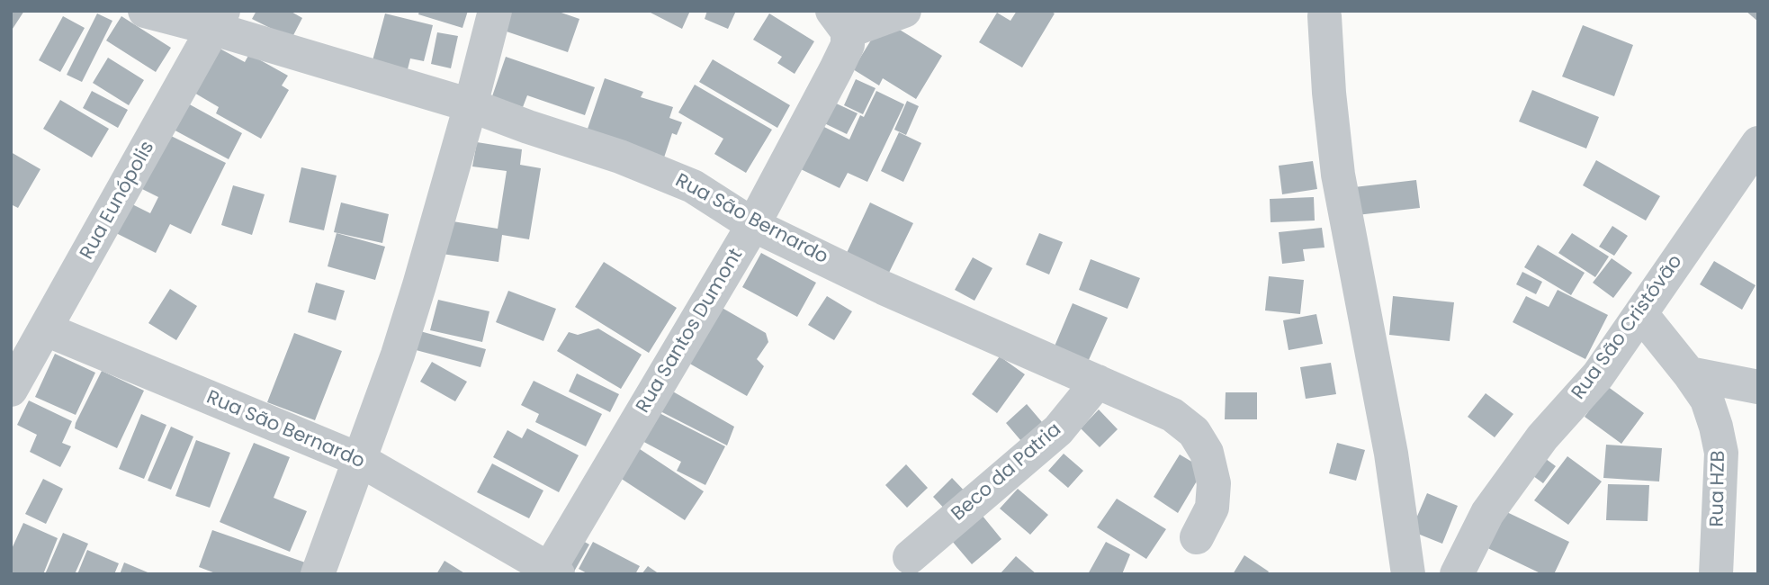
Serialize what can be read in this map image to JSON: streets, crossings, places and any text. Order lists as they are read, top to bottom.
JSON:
{
  "streets": {
    "street": [
      "Rua Eunópolis",
      "Rua São Bernardo",
      "Rua São Cristóvão",
      "Rua Santos Dumont",
      "Beco da Patria",
      "Rua HZB"
    ]
  },
  "crossings": [
    ["Rua Eunópolis", "Rua São Bernardo"],
    ["Rua São Bernardo", "Rua Santos Dumont"],
    ["Rua São Bernardo", "Beco da Patria"],
    ["Rua São Cristóvão", "Rua HZB"]
  ]
}
